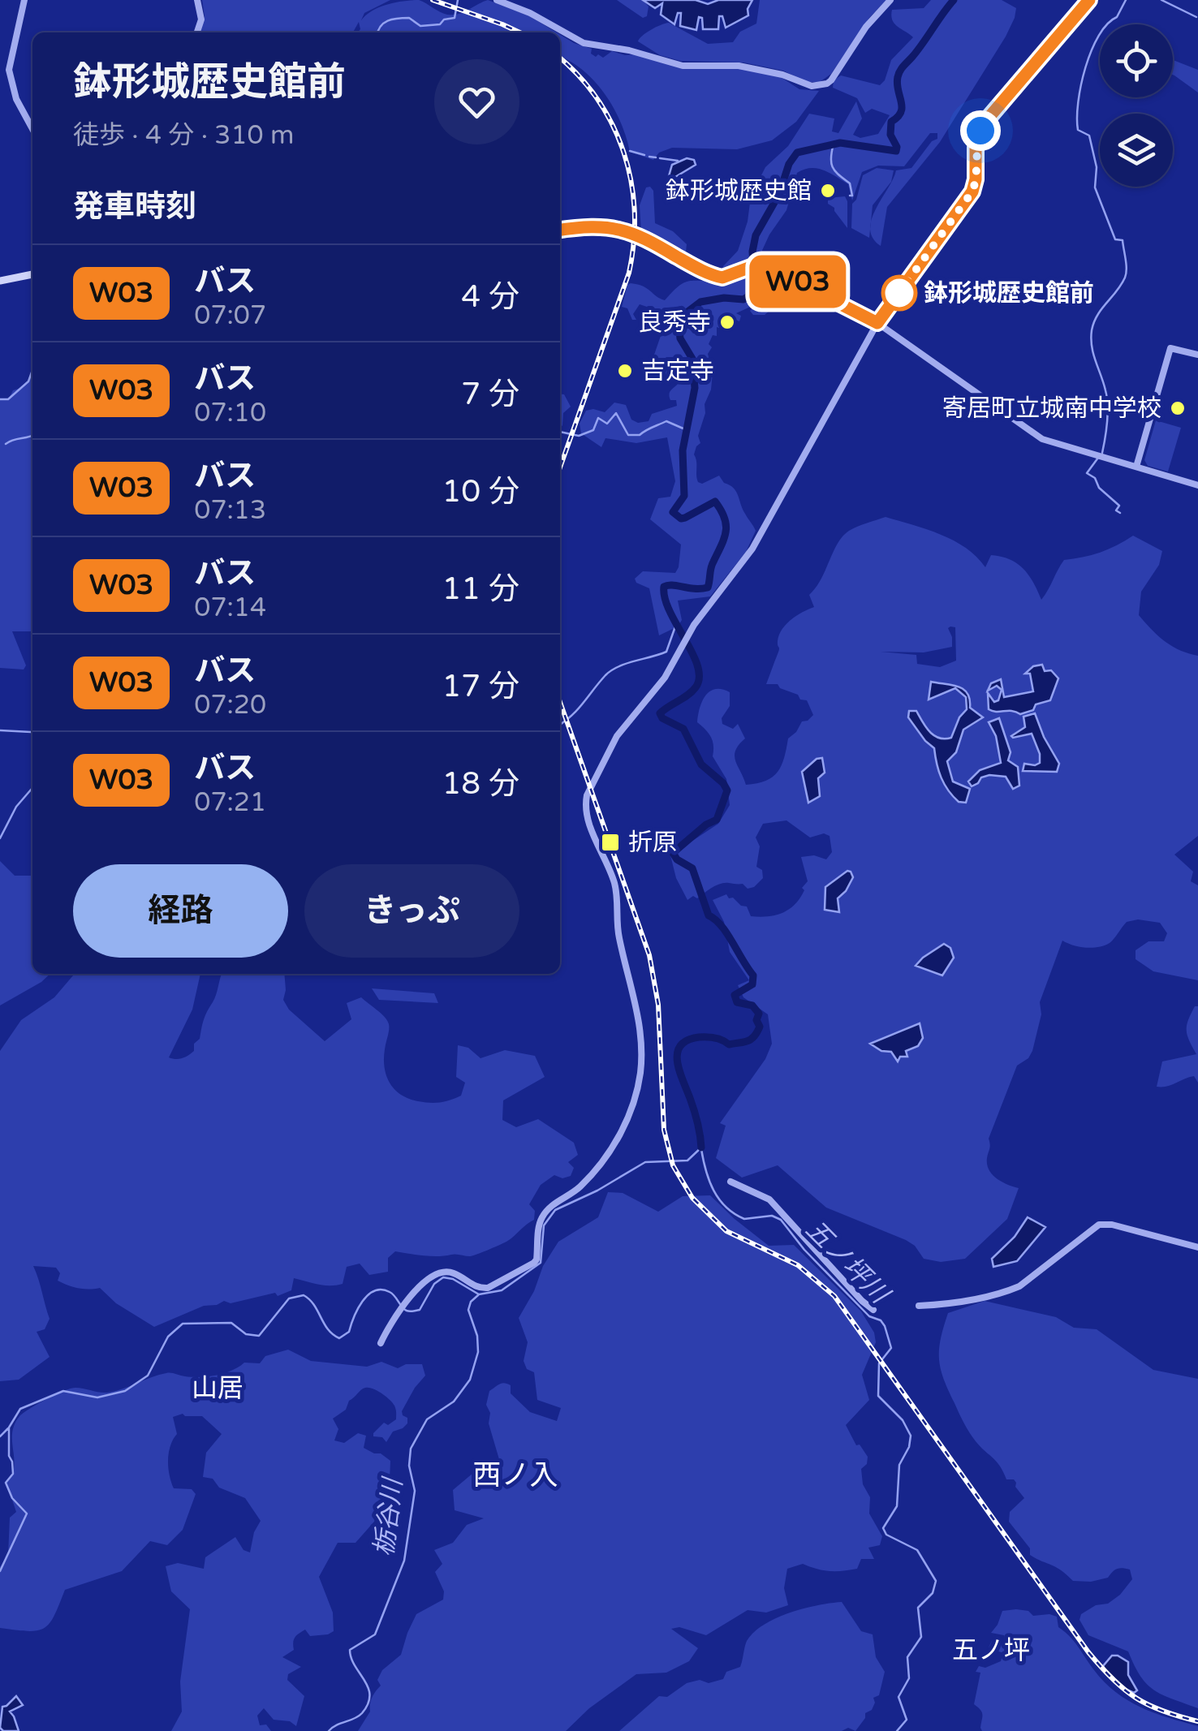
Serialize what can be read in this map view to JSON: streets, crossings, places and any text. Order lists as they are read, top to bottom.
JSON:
{
  "districts": ["山居", "西ノ入", "五ノ坪"],
  "water": ["五ノ坪川", "栃谷川"],
  "places": {
    "other": [
      "鉢形城歴史館",
      "鉢形城歴史館前",
      "良秀寺",
      "吉定寺",
      "寄居町立城南中学校"
    ],
    "transit": ["折原"]
  },
  "lines": ["bus line W03"],
  "page": {
    "on_map": "W03",
    "heading": [
      ["鉢形城歴史館前", "徒歩 · 4 分 · 310 m"],
      "発車時刻"
    ],
    "list": [
      {
        "mark": "W03",
        "name": "バス",
        "note": "07:07",
        "value": "4 分"
      },
      {
        "mark": "W03",
        "name": "バス",
        "note": "07:10",
        "value": "7 分"
      },
      {
        "mark": "W03",
        "name": "バス",
        "note": "07:13",
        "value": "10 分"
      },
      {
        "mark": "W03",
        "name": "バス",
        "note": "07:14",
        "value": "11 分"
      },
      {
        "mark": "W03",
        "name": "バス",
        "note": "07:20",
        "value": "17 分"
      },
      {
        "mark": "W03",
        "name": "バス",
        "note": "07:21",
        "value": "18 分"
      }
    ],
    "buttons": ["経路", "きっぷ"]
  }
}
